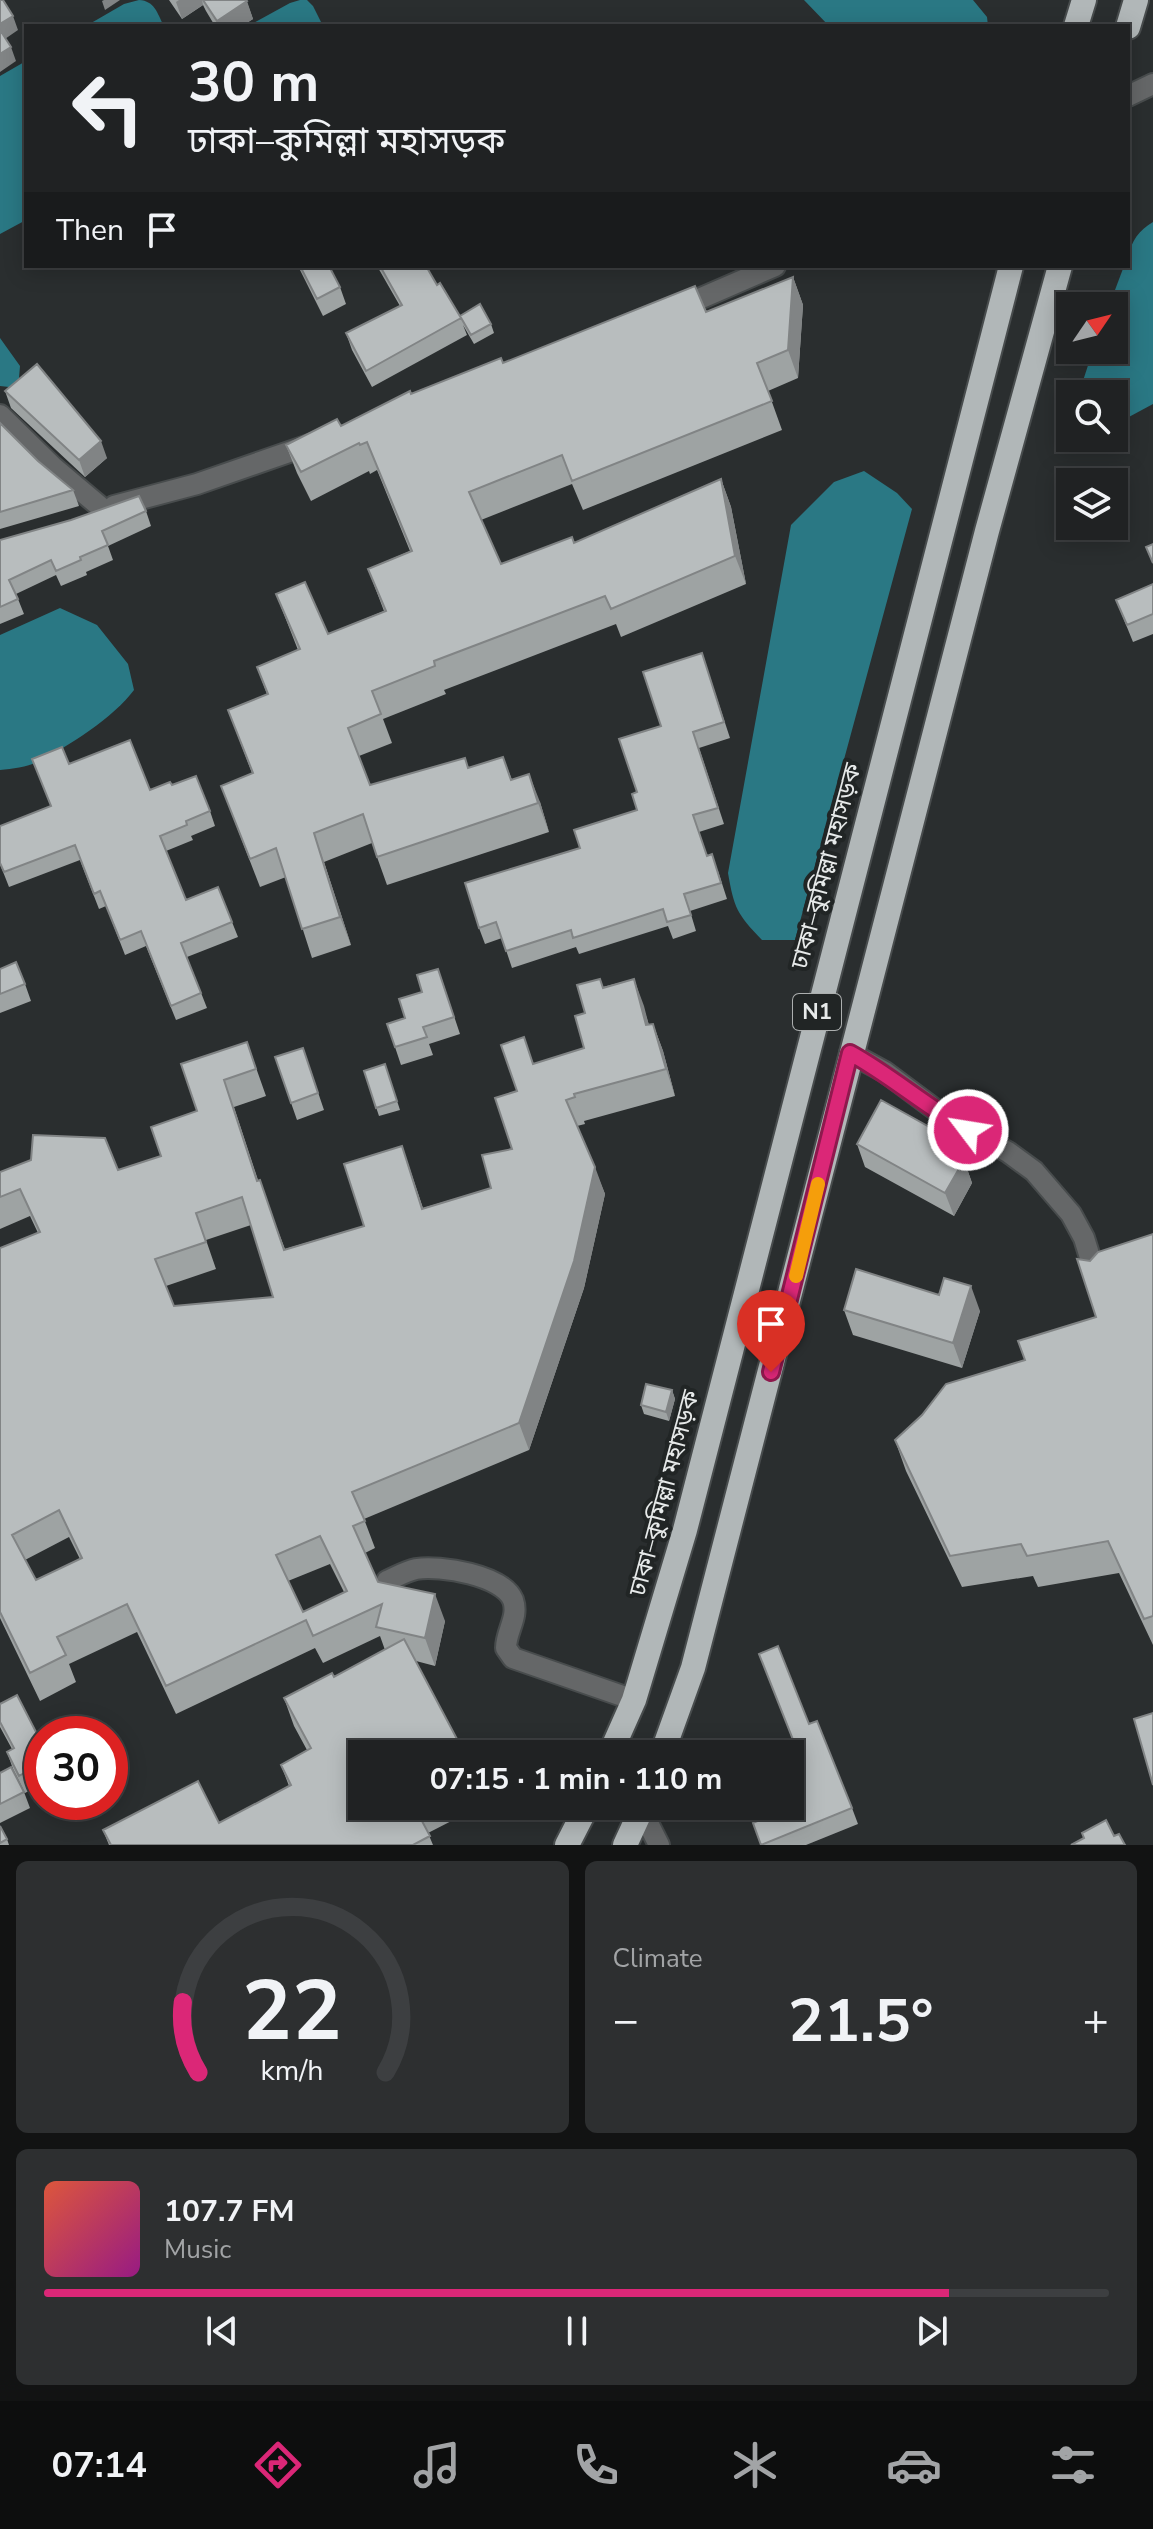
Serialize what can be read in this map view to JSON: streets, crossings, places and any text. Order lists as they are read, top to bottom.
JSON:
{
  "streets": {
    "highway": ["ঢাকা–কুমিল্লা মহাসড়ক", "N1"]
  },
  "north": "top right",
  "page": {
    "turn": ["30 m", "ঢাকা–কুমিল্লা মহাসড়ক"],
    "then": "Then",
    "limit": "30",
    "trip": "07:15 · 1 min · 110 m",
    "tile": "Climate",
    "heat": ["−", "21.5°", "+"],
    "song": ["107.7 FM", "Music"],
    "tabs": "07:14",
    "gauge": ["22", "km/h"]
  }
}
